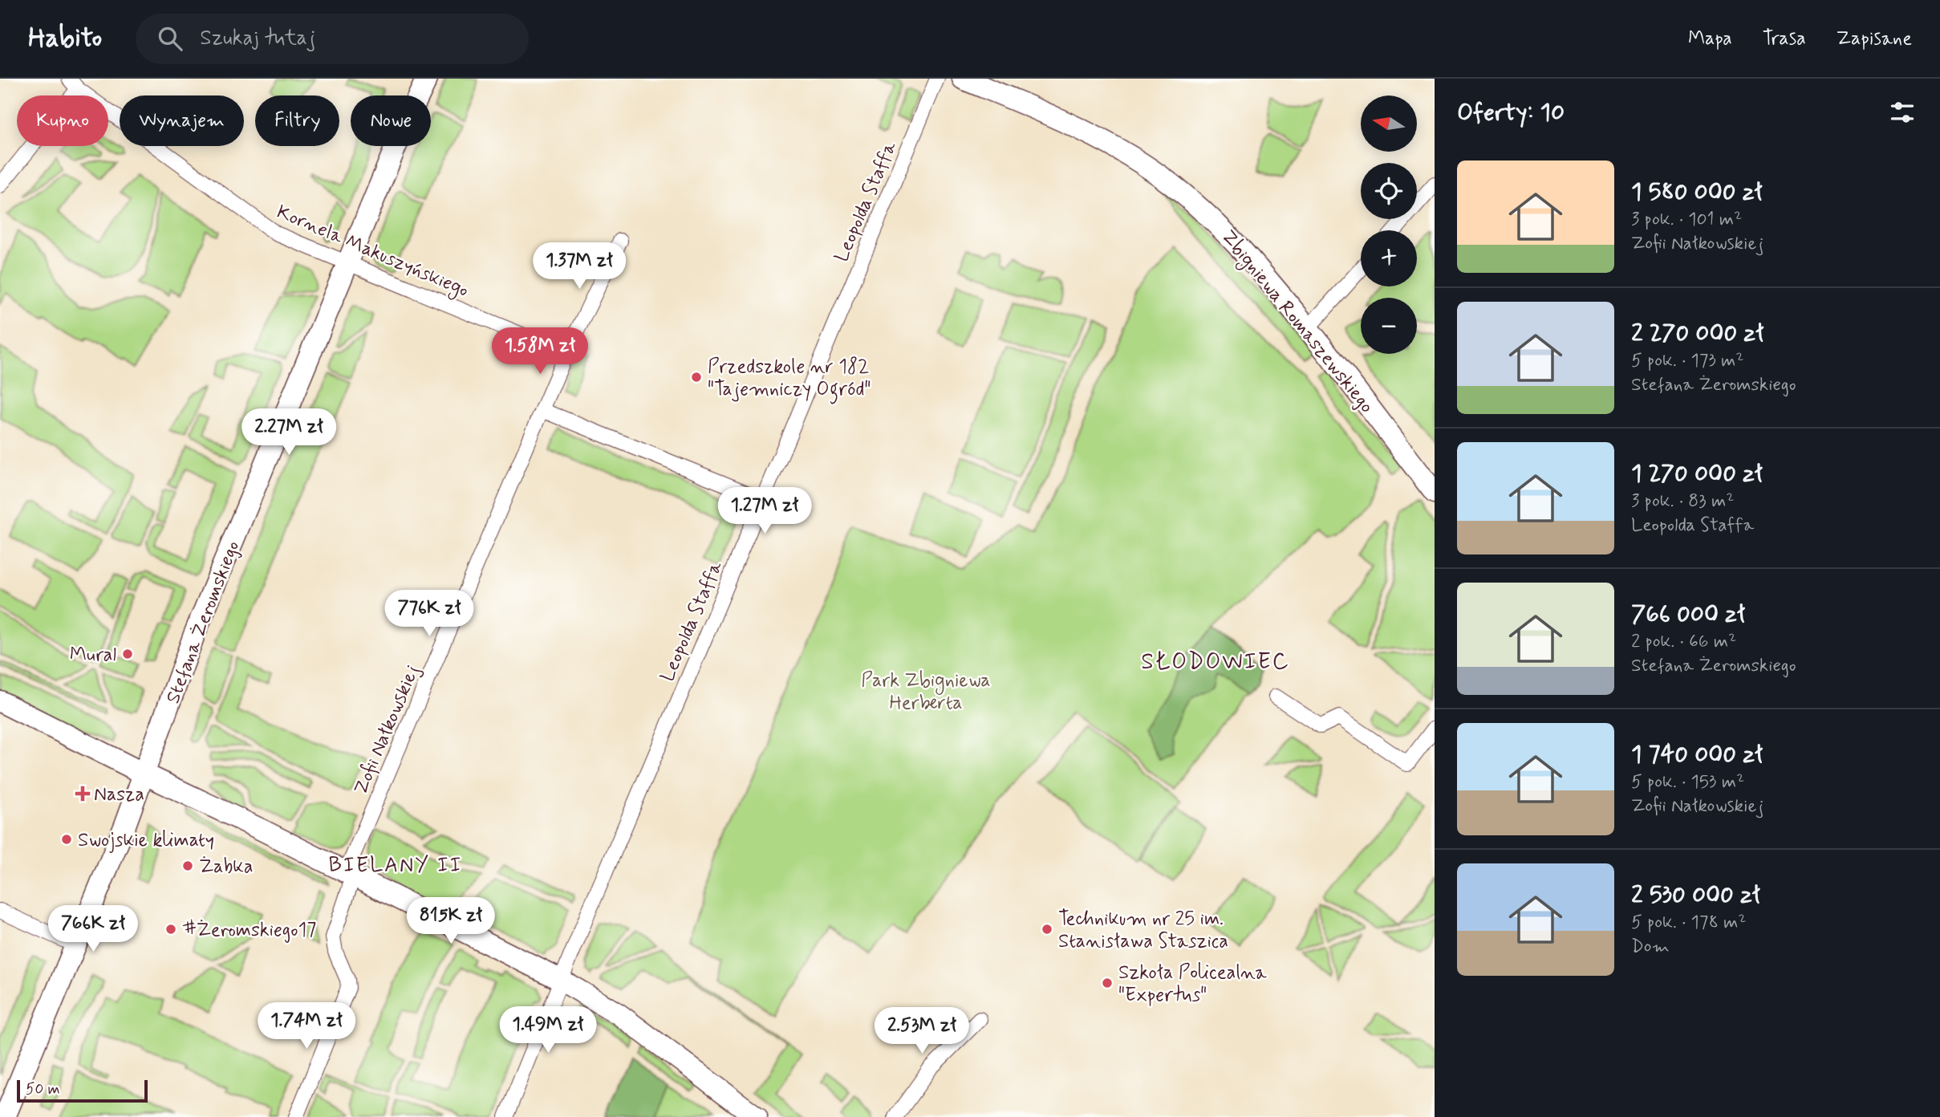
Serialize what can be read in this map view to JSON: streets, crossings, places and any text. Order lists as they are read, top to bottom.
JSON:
{
  "streets": {
    "street": [
      "Leopolda Staffa",
      "Kornela Makuszyńskiego",
      "Zbigniewa Romaszewskiego",
      "Stefana Żeromskiego",
      "Zofii Nałkowskiej"
    ]
  },
  "crossings": [
    ["Kornela Makuszyńskiego", "Stefana Żeromskiego"],
    ["Kornela Makuszyńskiego", "Zofii Nałkowskiej"]
  ],
  "districts": ["SŁODOWIEC", "BIELANY II"],
  "parks": ["Park Zbigniewa Herberta"],
  "places": {
    "other": [
      "Przedszkole nr 182 \"Tajemniczy Ogród\"",
      "Mural",
      "Swojskie klimaty",
      "Żabka",
      "#Żeromskiego17",
      "Technikum nr 25 im. Stanisława Staszica",
      "Szkoła Policealna \"Expertus\""
    ],
    "health": ["Nasza"]
  },
  "scale_bar": "50 m",
  "north": "left",
  "page": {
    "header": "Habito",
    "search": "Szukaj tutaj",
    "nav": ["Mapa", "Trasa", "Zapisane"],
    "heading": "Oferty: 10",
    "map_buttons": ["+", "−"],
    "chip": [
      "Kupno",
      "Wynajem",
      "Filtry",
      "Nowe"
    ],
    "list": [
      {
        "name": "1 580 000 zł",
        "note": "3 pok. · 101 m² · Zofii Nałkowskiej"
      },
      {
        "name": "2 270 000 zł",
        "note": "5 pok. · 173 m² · Stefana Żeromskiego"
      },
      {
        "name": "1 270 000 zł",
        "note": "3 pok. · 83 m² · Leopolda Staffa"
      },
      {
        "name": "766 000 zł",
        "note": "2 pok. · 66 m² · Stefana Żeromskiego"
      },
      {
        "name": "1 740 000 zł",
        "note": "5 pok. · 153 m² · Zofii Nałkowskiej"
      },
      {
        "name": "2 530 000 zł",
        "note": "5 pok. · 178 m² · Dom"
      }
    ],
    "price": [
      "1.37M zł",
      "1.58M zł",
      "2.27M zł",
      "1.27M zł",
      "776K zł",
      "815K zł",
      "766K zł",
      "1.74M zł",
      "1.49M zł",
      "2.53M zł"
    ],
    "scale": "50 m"
  }
}
